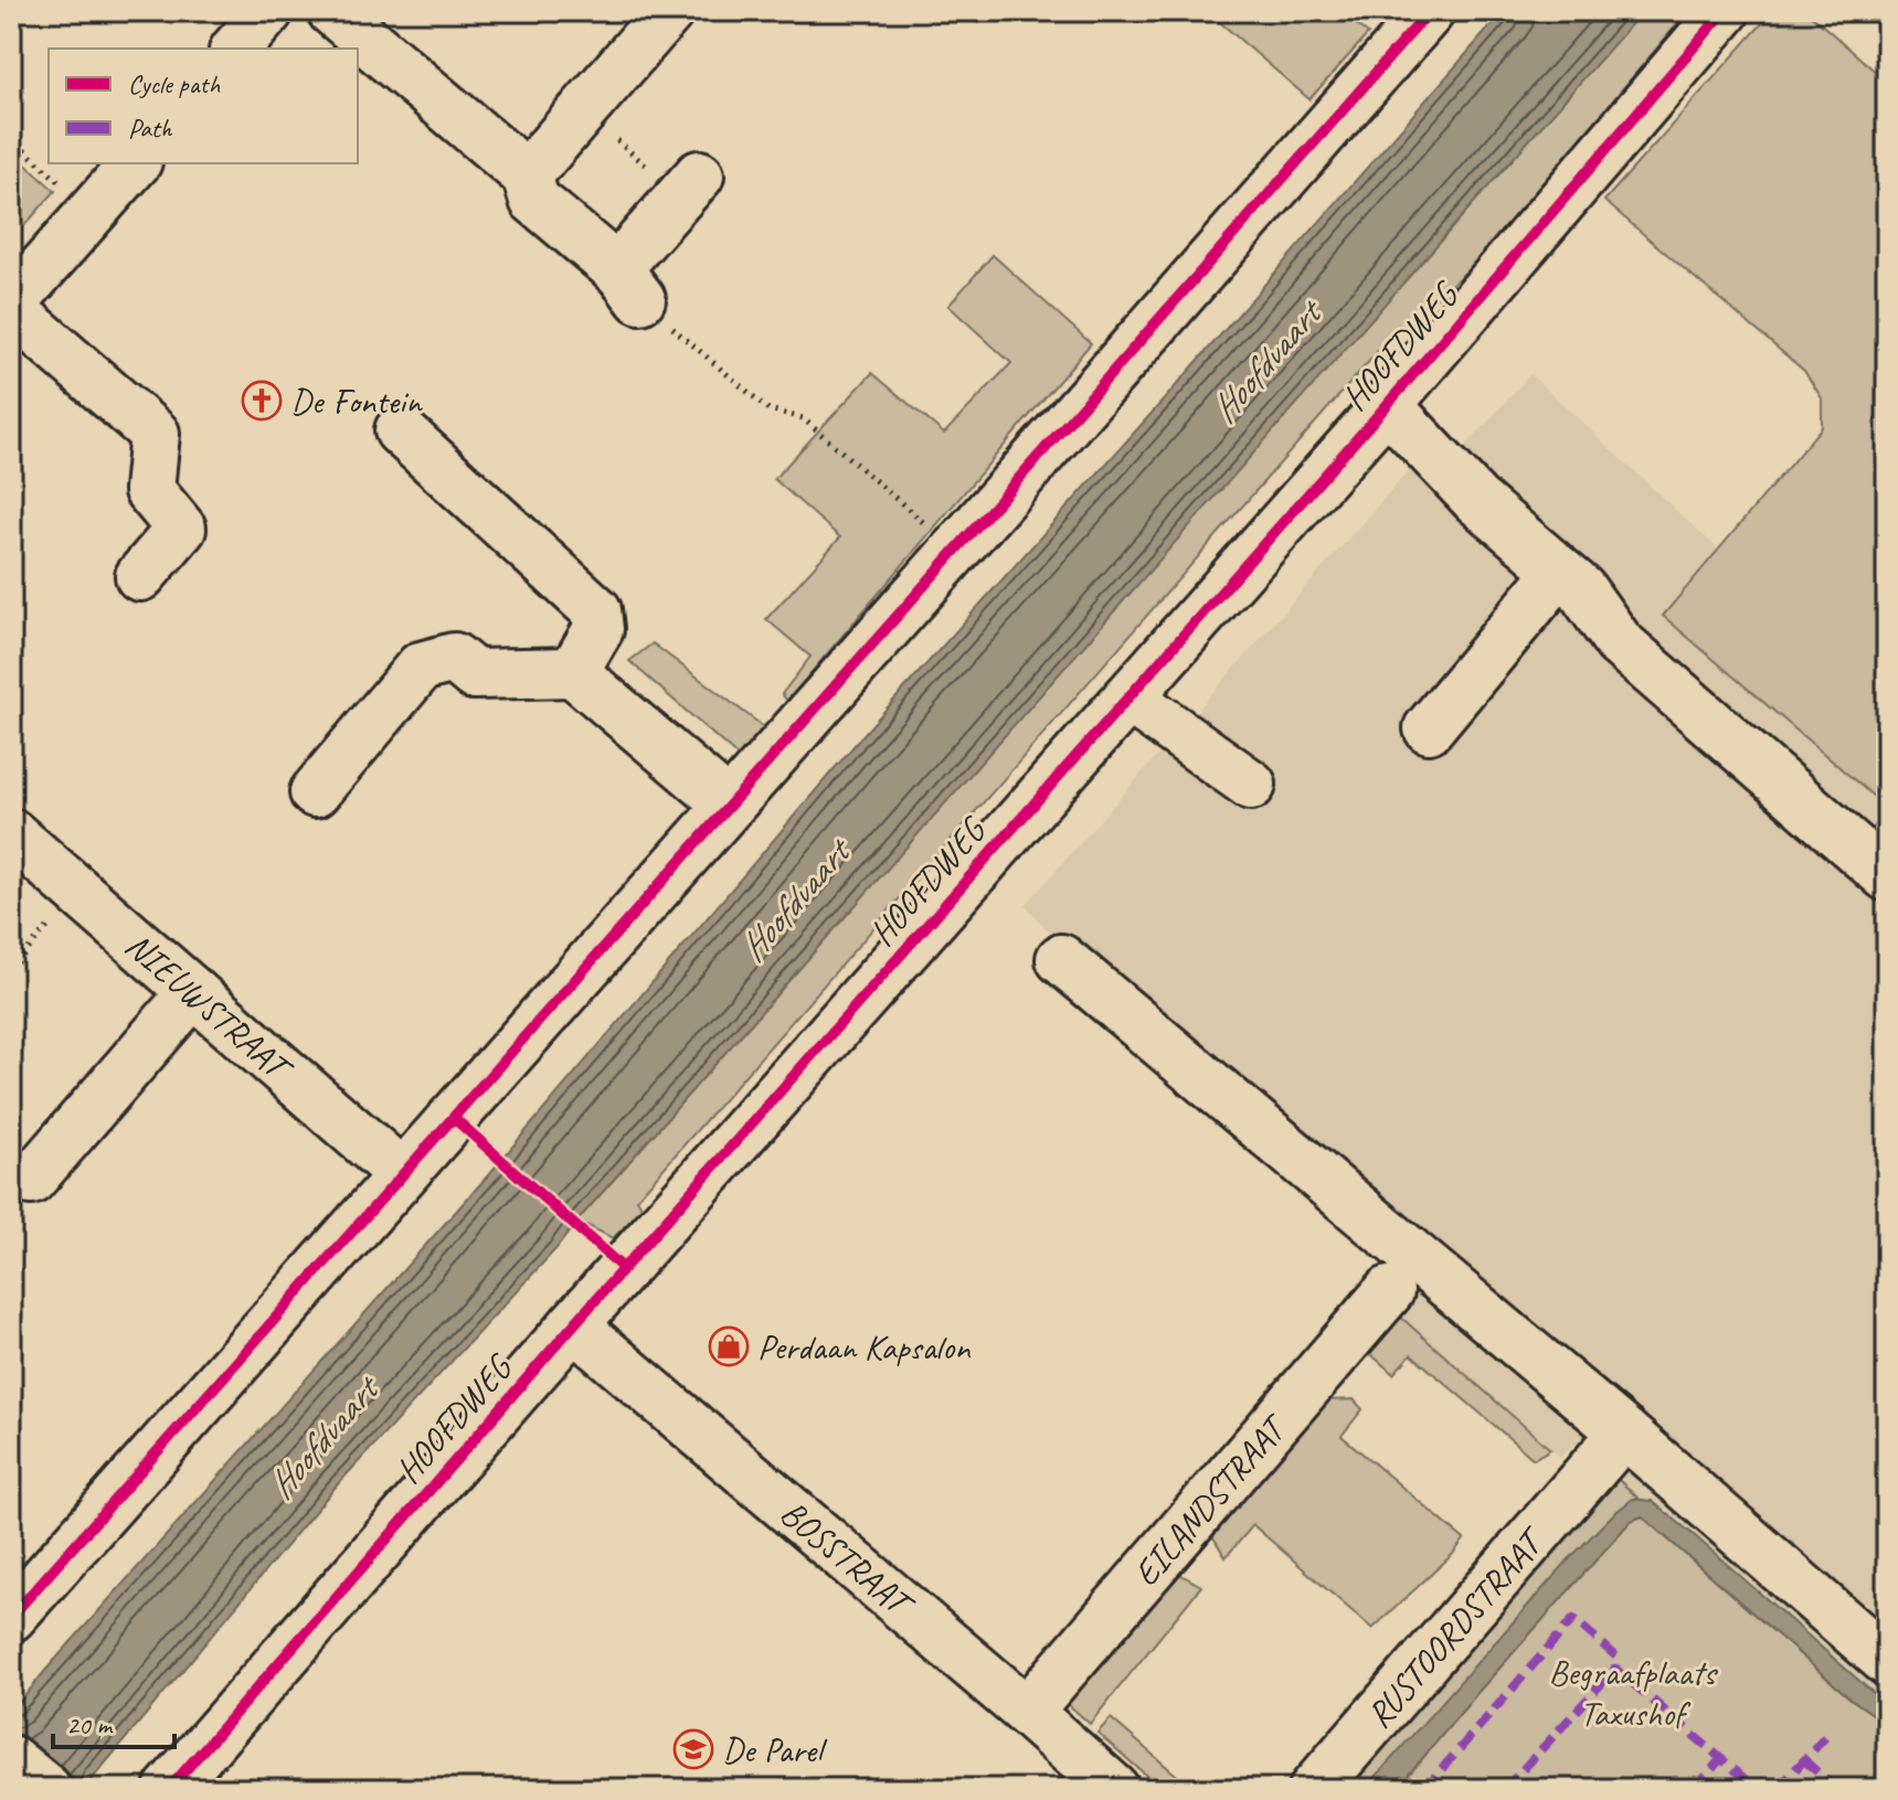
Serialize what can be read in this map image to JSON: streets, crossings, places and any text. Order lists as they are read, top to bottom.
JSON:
{
  "streets": {
    "street": [
      "HOOFDWEG",
      "NIEUWSTRAAT",
      "EILANDSTRAAT",
      "BOSSTRAAT",
      "RUSTOORDSTRAAT"
    ]
  },
  "crossings": [
    ["HOOFDWEG", "BOSSTRAAT"],
    ["EILANDSTRAAT", "BOSSTRAAT"]
  ],
  "water": ["Hoofdvaart"],
  "parks": ["Begraafplaats Taxushof"],
  "places": {
    "church": ["De Fontein"],
    "shop": ["Perdaan Kapsalon"],
    "school or university": ["De Parel"]
  },
  "legend": ["Cycle path", "Path"],
  "scale_bar": "20 m"
}
